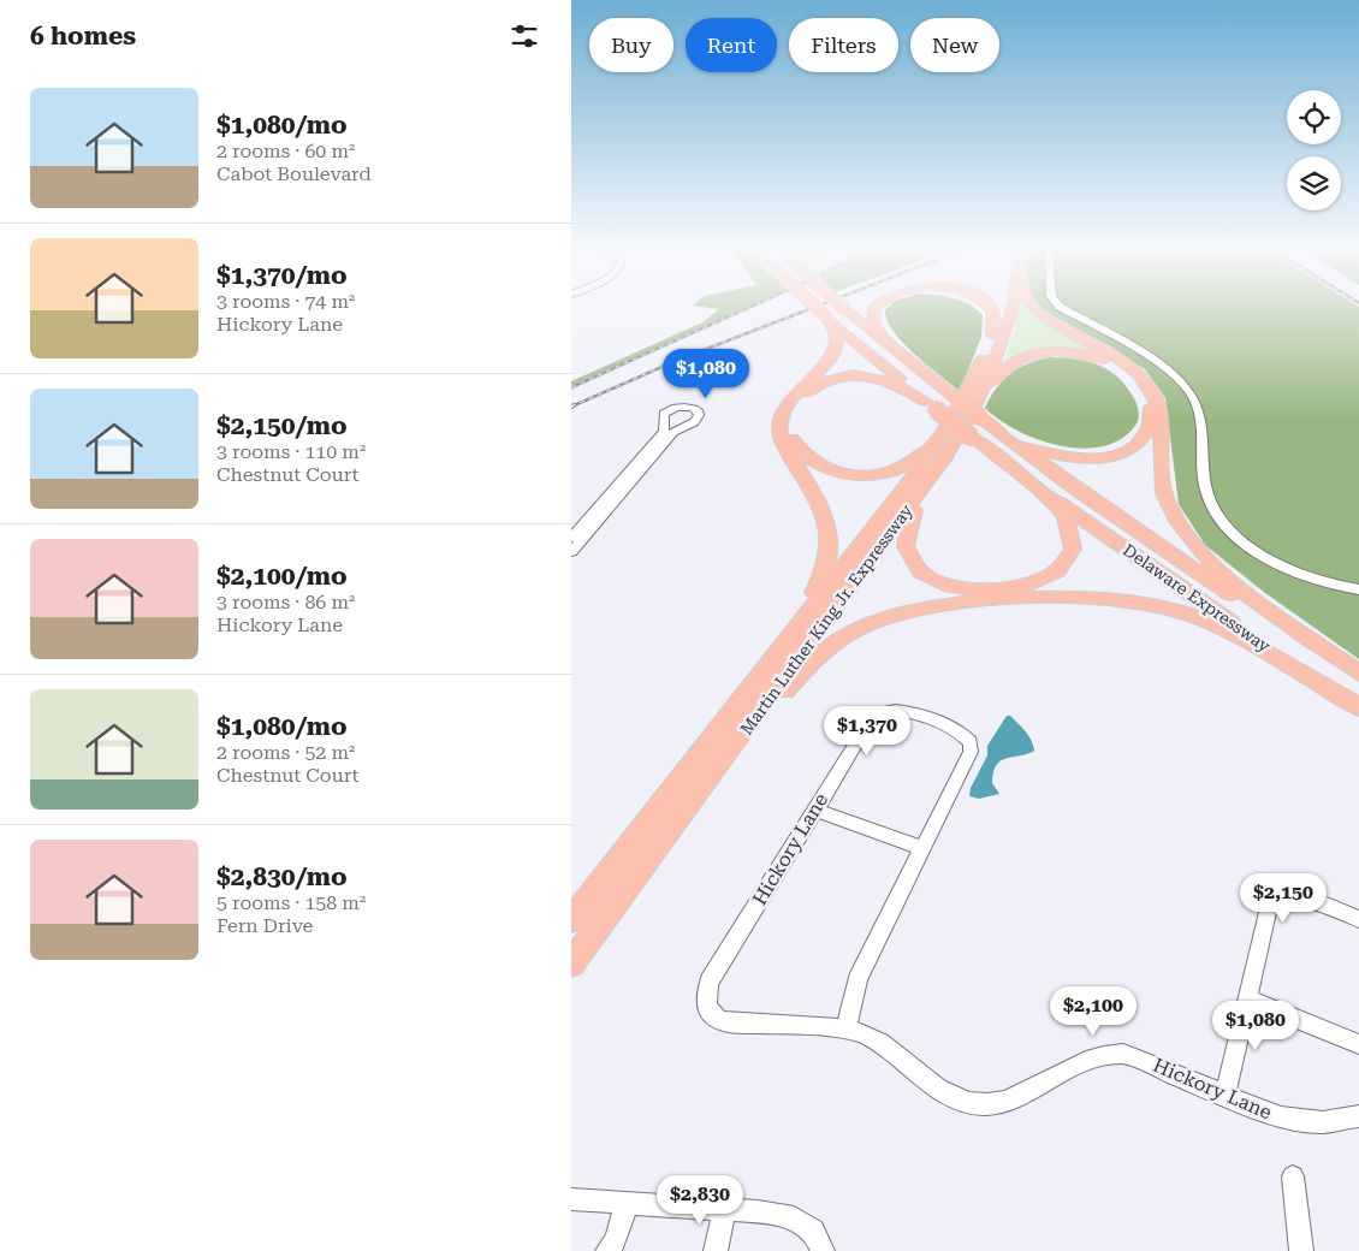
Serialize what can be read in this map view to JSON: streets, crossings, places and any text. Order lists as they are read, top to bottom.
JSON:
{
  "streets": {
    "highway": ["Delaware Expressway", "Martin Luther King Jr. Expressway"],
    "street": ["Hickory Lane"]
  },
  "page": {
    "heading": "6 homes",
    "chip": [
      "Buy",
      "Rent",
      "Filters",
      "New"
    ],
    "list": [
      {
        "name": "$1,080/mo",
        "note": "2 rooms · 60 m² · Cabot Boulevard"
      },
      {
        "name": "$1,370/mo",
        "note": "3 rooms · 74 m² · Hickory Lane"
      },
      {
        "name": "$2,150/mo",
        "note": "3 rooms · 110 m² · Chestnut Court"
      },
      {
        "name": "$2,100/mo",
        "note": "3 rooms · 86 m² · Hickory Lane"
      },
      {
        "name": "$1,080/mo",
        "note": "2 rooms · 52 m² · Chestnut Court"
      },
      {
        "name": "$2,830/mo",
        "note": "5 rooms · 158 m² · Fern Drive"
      }
    ],
    "price": [
      "$1,080",
      "$1,370",
      "$2,150",
      "$2,100",
      "$1,080",
      "$2,830"
    ]
  }
}
